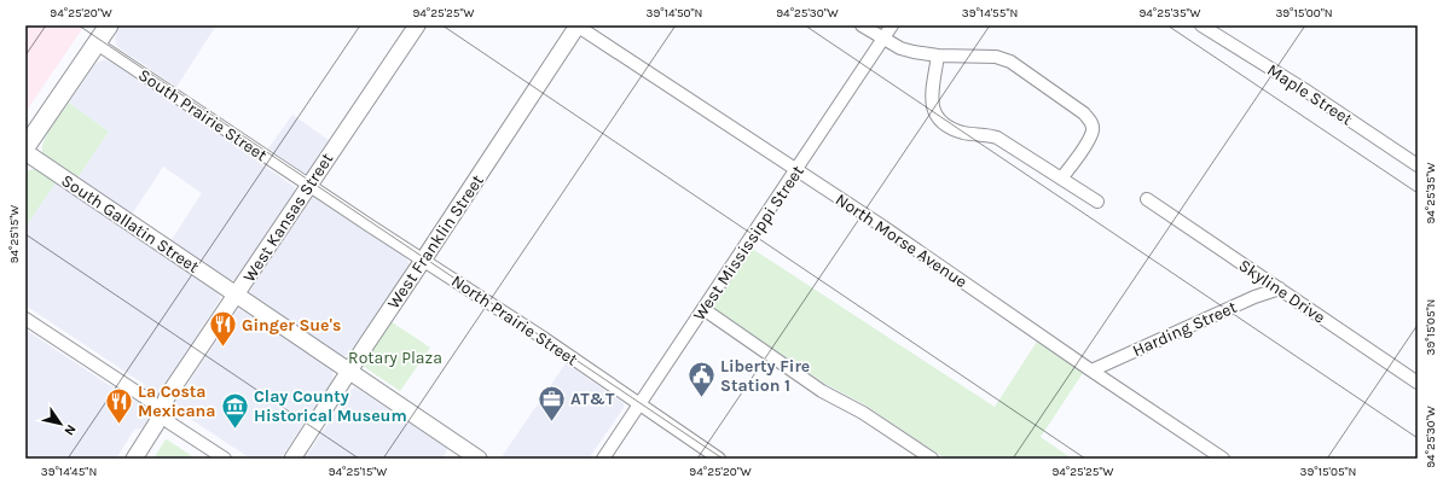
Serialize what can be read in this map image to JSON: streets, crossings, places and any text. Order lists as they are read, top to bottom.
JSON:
{
  "streets": {
    "street": [
      "Maple Street",
      "South Prairie Street",
      "West Kansas Street",
      "South Gallatin Street",
      "North Morse Avenue",
      "West Franklin Street",
      "West Mississippi Street",
      "Skyline Drive",
      "North Prairie Street",
      "Harding Street"
    ]
  },
  "crossings": [
    ["South Prairie Street", "West Kansas Street"],
    ["South Prairie Street", "North Prairie Street"],
    ["West Kansas Street", "South Gallatin Street"],
    ["West Kansas Street", "North Prairie Street"],
    ["South Gallatin Street", "West Franklin Street"],
    ["North Morse Avenue", "West Franklin Street"],
    ["North Morse Avenue", "West Mississippi Street"],
    ["North Morse Avenue", "Harding Street"],
    ["West Franklin Street", "North Prairie Street"],
    ["West Mississippi Street", "North Prairie Street"],
    ["Skyline Drive", "Harding Street"]
  ],
  "parks": ["Rotary Plaza"],
  "places": {
    "restaurant": ["Ginger Sue's", "La Costa Mexicana"],
    "public building": ["Liberty Fire Station 1"],
    "office": ["AT&T"],
    "museum": ["Clay County Historical Museum"]
  },
  "north": "bottom right",
  "coordinates": [
    "94°25'20\"W",
    "94°25'25\"W",
    "39°14'50\"N",
    "94°25'30\"W",
    "39°14'55\"N",
    "94°25'35\"W",
    "39°15'00\"N",
    "94°25'15\"W",
    "39°15'05\"N",
    "39°14'45\"N"
  ]
}
